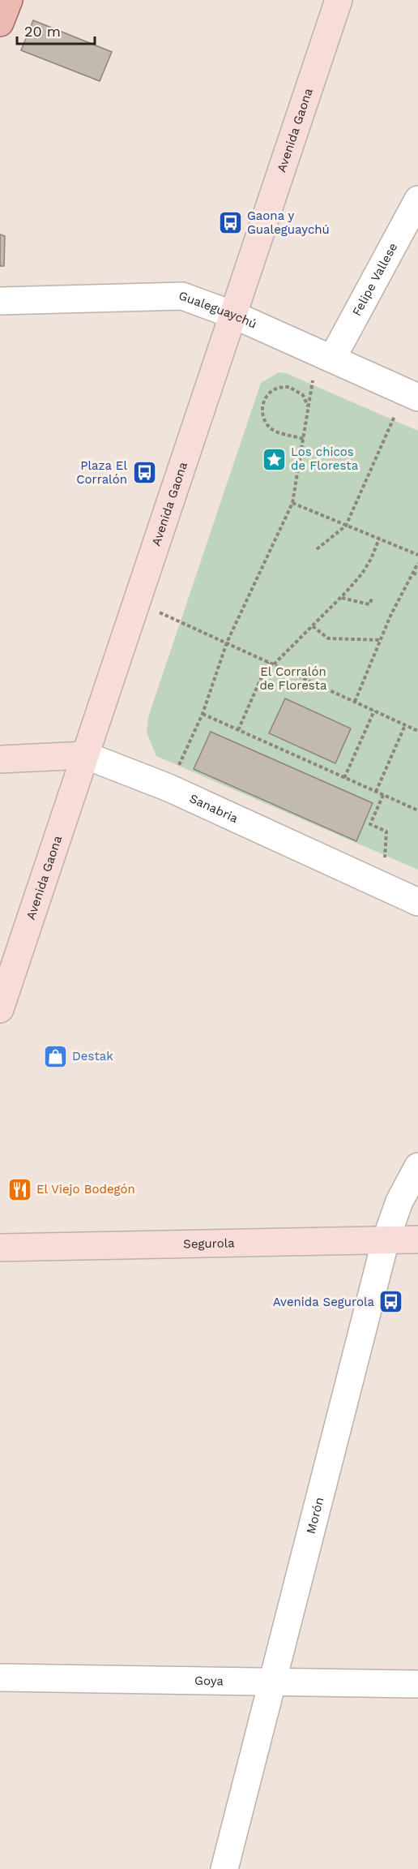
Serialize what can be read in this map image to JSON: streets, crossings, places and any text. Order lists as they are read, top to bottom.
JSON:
{
  "streets": {
    "main road": ["Avenida Gaona", "Sanabria", "Segurola"],
    "street": [
      "Felipe Vallese",
      "Gualeguaychú",
      "Morón",
      "Goya"
    ]
  },
  "crossings": [
    ["Avenida Gaona", "Gualeguaychú"],
    ["Avenida Gaona", "Sanabria"],
    ["Felipe Vallese", "Gualeguaychú"],
    ["Segurola", "Morón"],
    ["Morón", "Goya"]
  ],
  "parks": ["El Corralón de Floresta"],
  "places": {
    "bus stop": ["Gaona y Gualeguaychú", "Plaza El Corralón", "Avenida Segurola"],
    "place": ["Los chicos de Floresta"],
    "shop": ["Destak"],
    "restaurant": ["El Viejo Bodegón"]
  },
  "scale_bar": "20 m"
}
